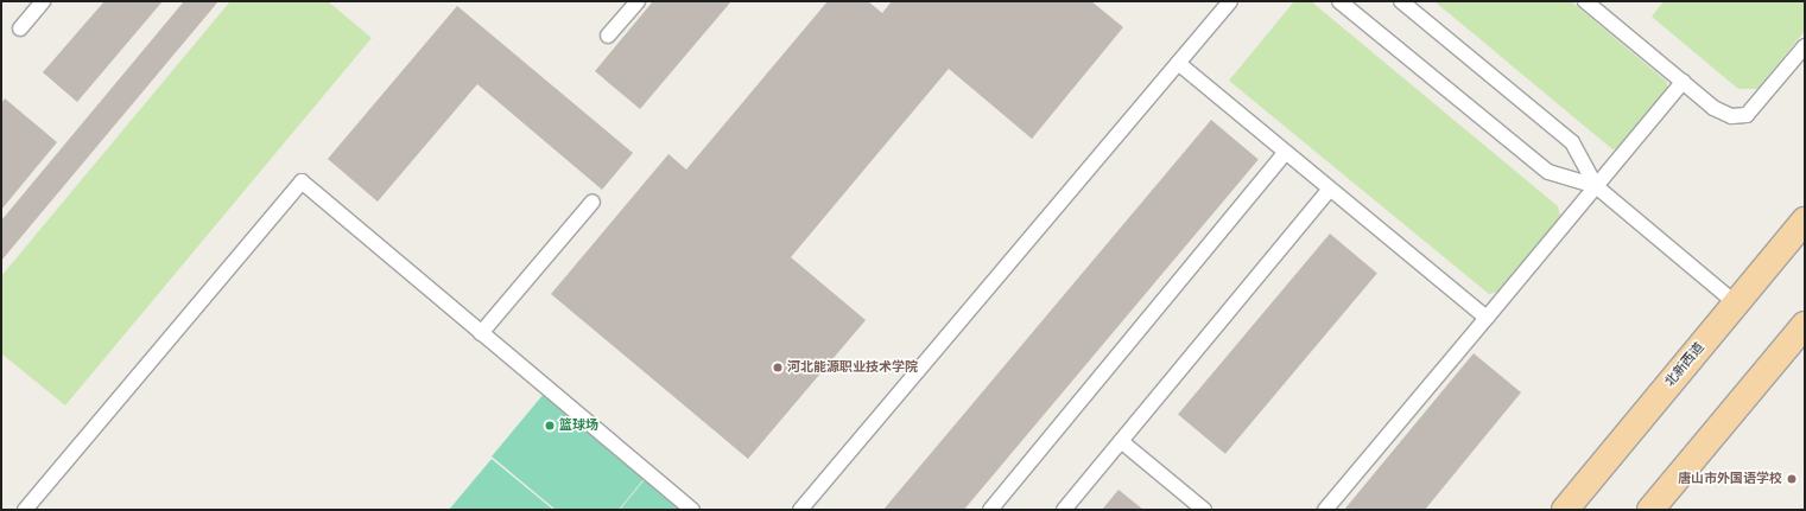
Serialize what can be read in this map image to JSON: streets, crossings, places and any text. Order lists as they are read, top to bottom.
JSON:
{
  "streets": {
    "main road": ["北新西道"]
  },
  "places": ["河北能源职业技术学院", "篮球场", "唐山市外国语学校"]
}
